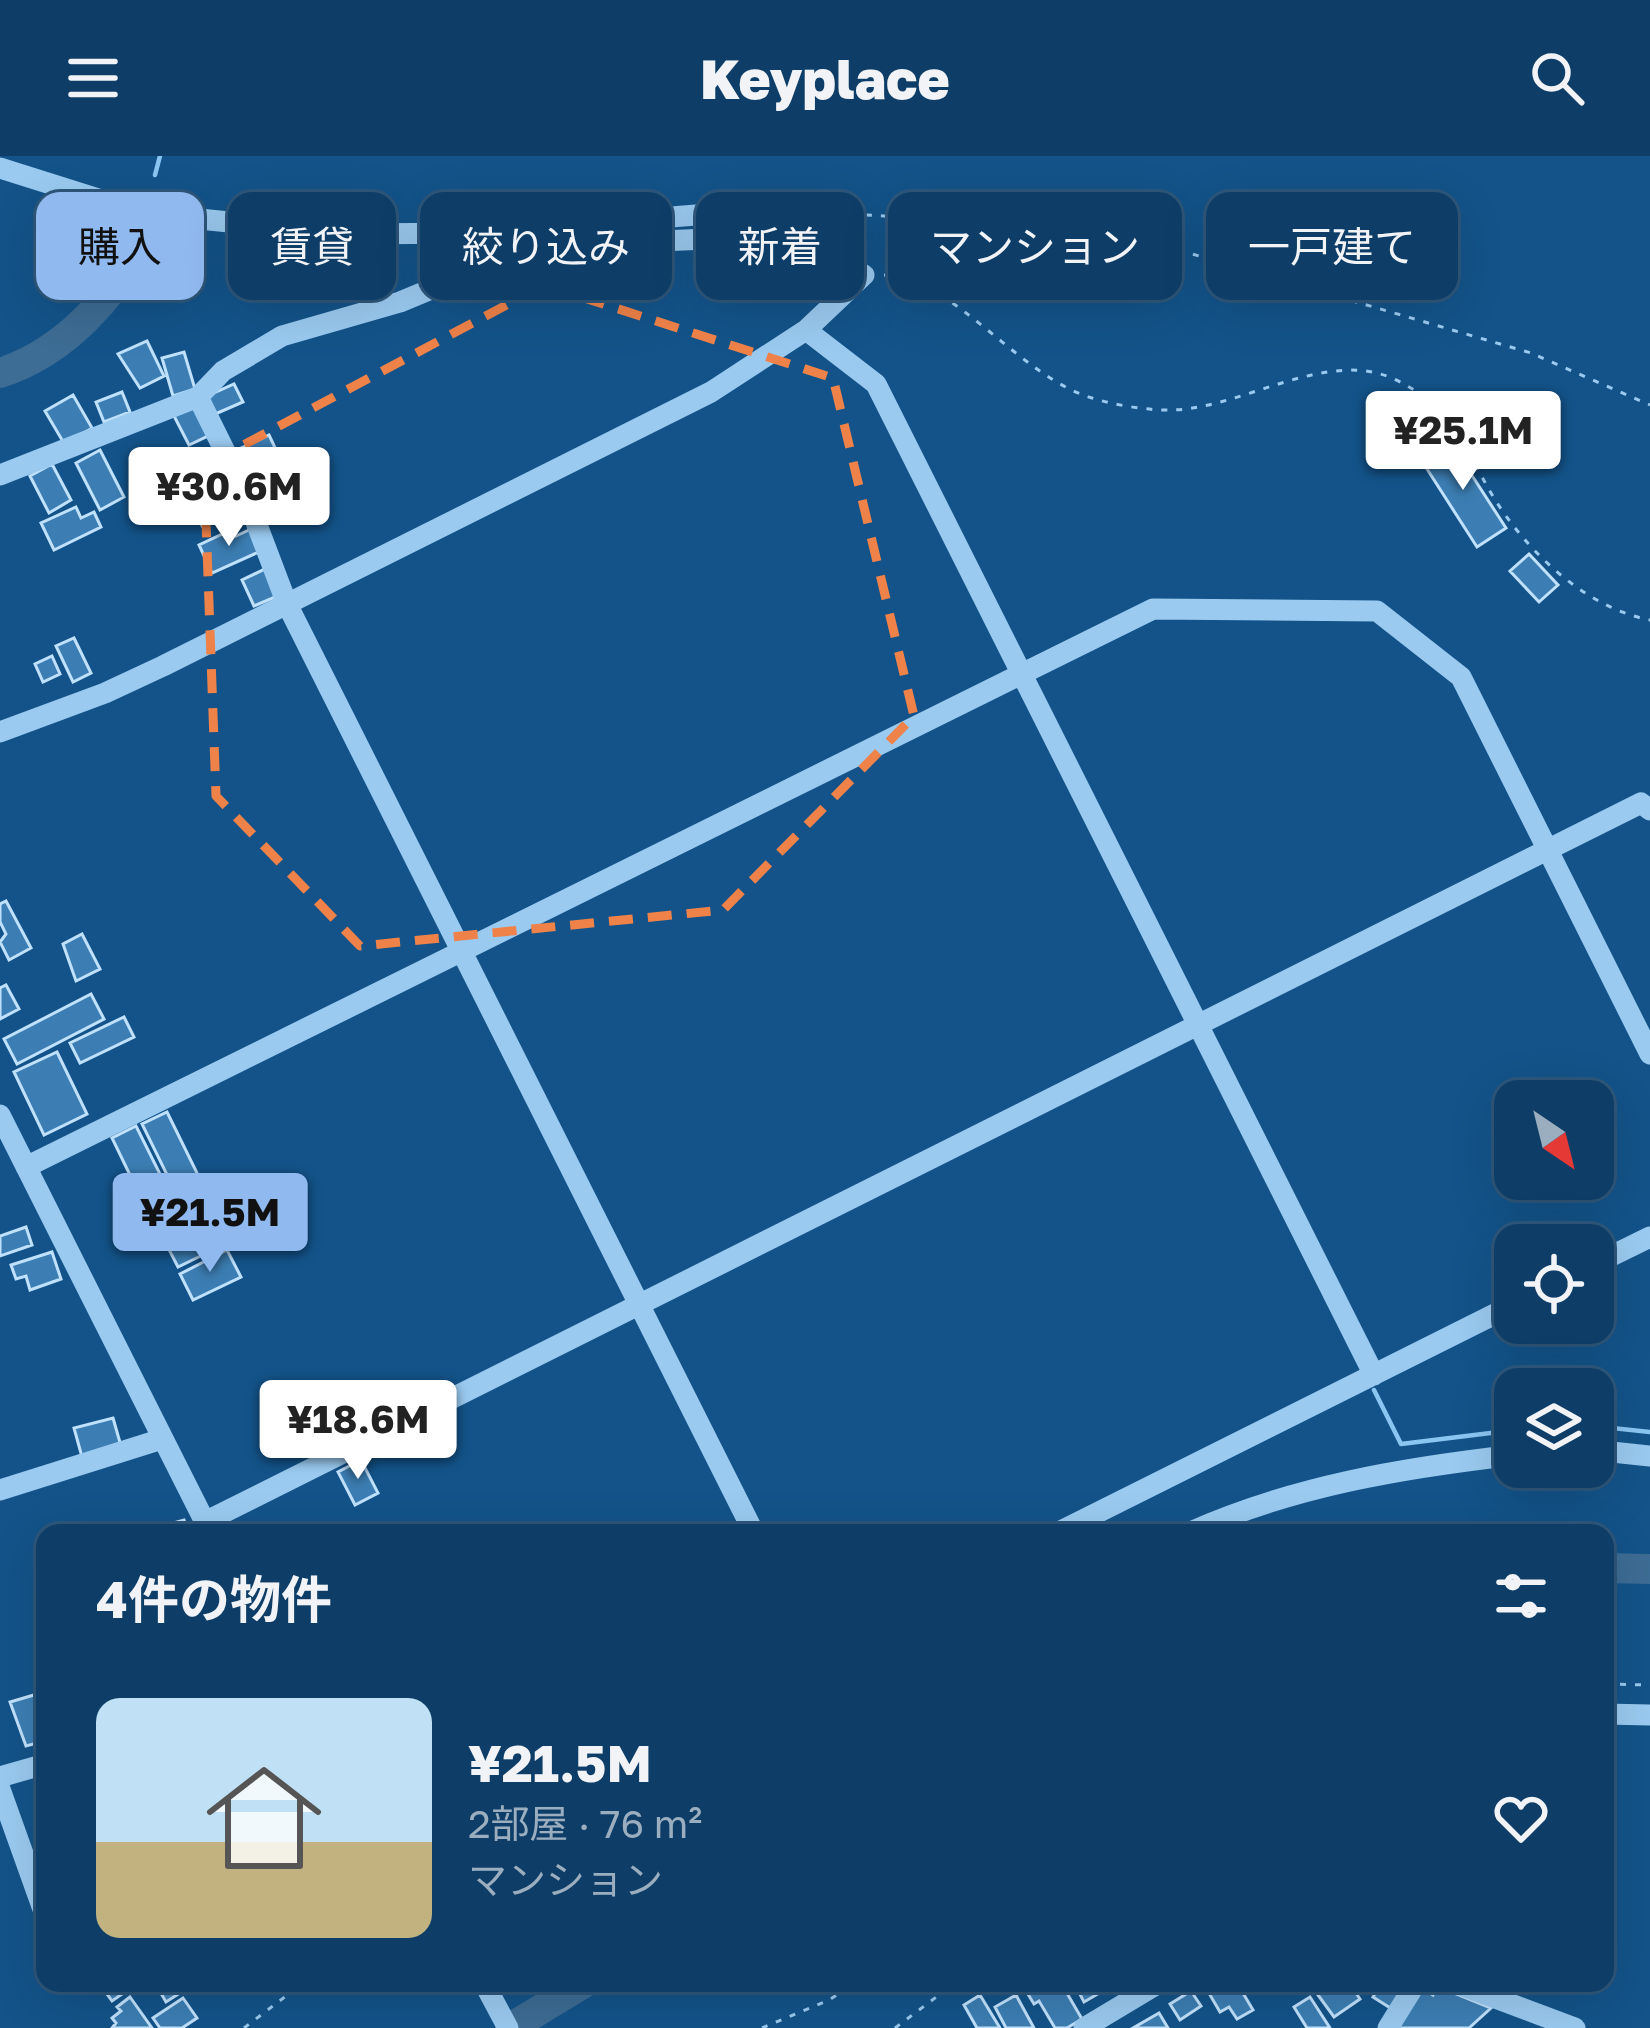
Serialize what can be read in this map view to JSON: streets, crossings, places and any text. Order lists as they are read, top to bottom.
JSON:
{
  "north": "bottom right",
  "page": {
    "header": "Keyplace",
    "chip": [
      "購入",
      "賃貸",
      "絞り込み",
      "新着",
      "マンション",
      "一戸建て"
    ],
    "price": [
      "¥25.1M",
      "¥30.6M",
      "¥21.5M",
      "¥18.6M"
    ],
    "heading": "4件の物件",
    "list": [
      {
        "name": "¥21.5M",
        "note": "2部屋 · 76 m² · マンション"
      }
    ]
  }
}
